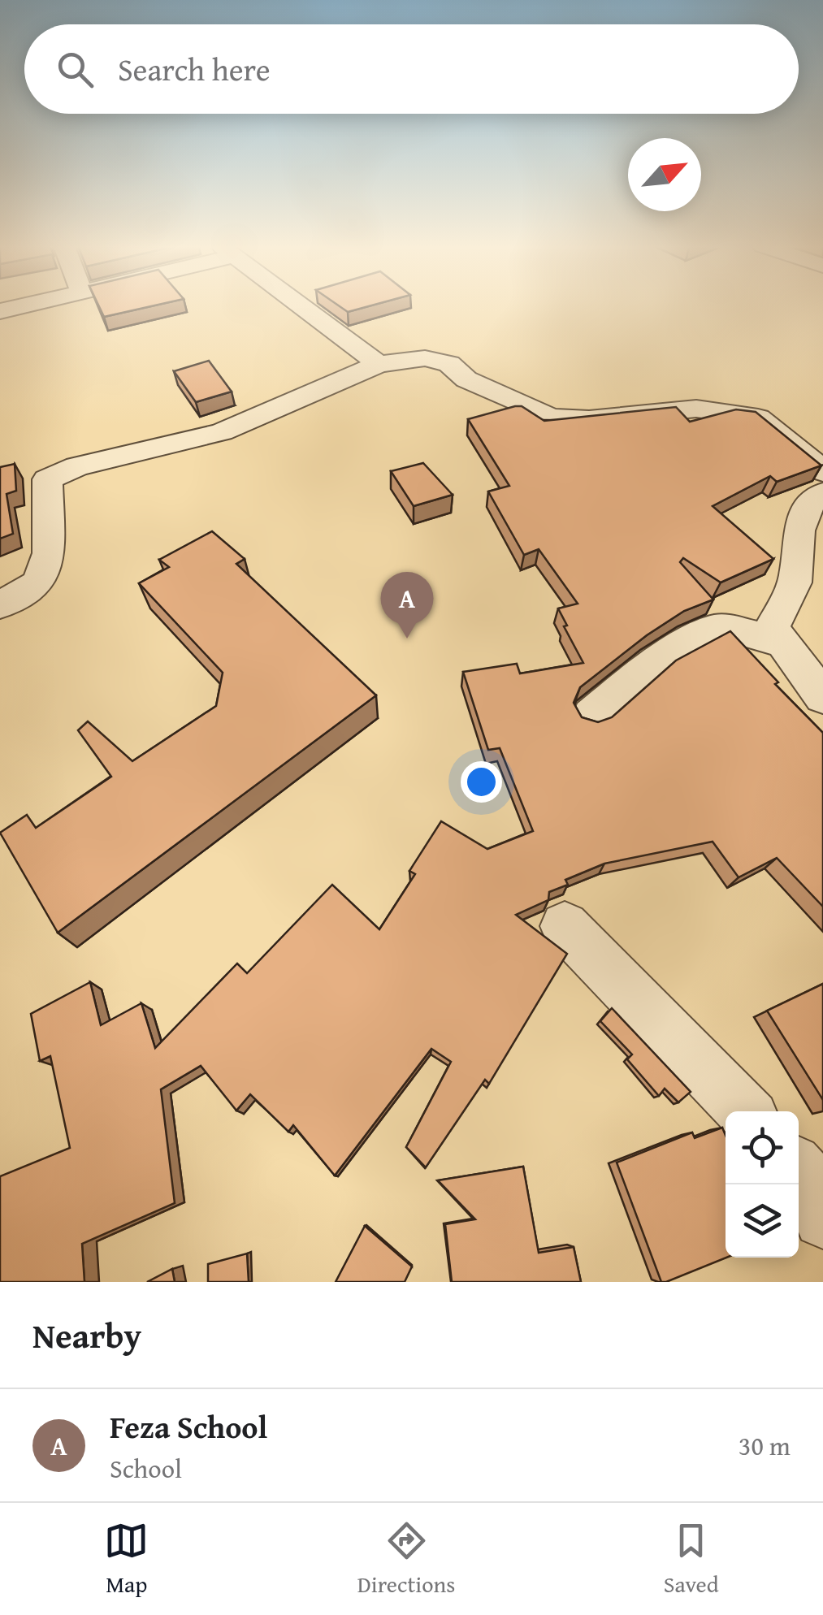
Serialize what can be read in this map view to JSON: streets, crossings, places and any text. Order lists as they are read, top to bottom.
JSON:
{
  "north": "top right",
  "page": {
    "search": "Search here",
    "pins": "A",
    "heading": "Nearby",
    "list": [
      {
        "mark": "A",
        "name": "Feza School",
        "note": "School",
        "value": "30 m"
      }
    ],
    "nav": ["Map", "Directions", "Saved"]
  }
}
